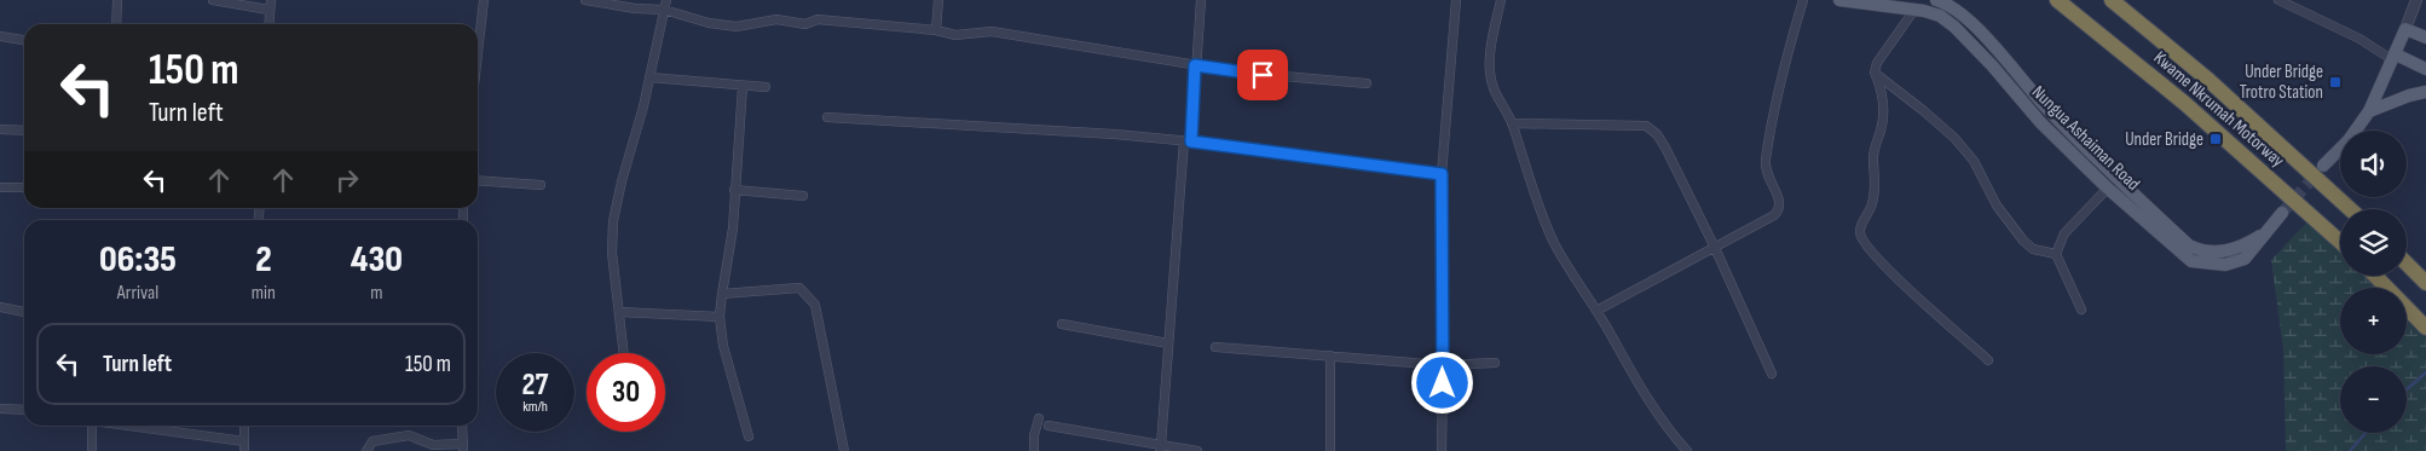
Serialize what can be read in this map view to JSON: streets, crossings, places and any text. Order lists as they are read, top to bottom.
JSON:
{
  "streets": {
    "highway": ["Kwame Nkrumah Motorway"],
    "main road": ["Nungua Ashaiman Road"]
  },
  "places": {
    "transit": ["Under Bridge Trotro Station", "Under Bridge"]
  },
  "page": {
    "turn": ["150 m", "Turn left"],
    "map_buttons": ["+", "−"],
    "eta": [
      "06:35",
      "Arrival",
      "2",
      "min",
      "430",
      "m"
    ],
    "list": [
      {
        "name": "Turn left",
        "value": "150 m"
      }
    ],
    "speed": "27 km/h",
    "limit": "30"
  }
}
